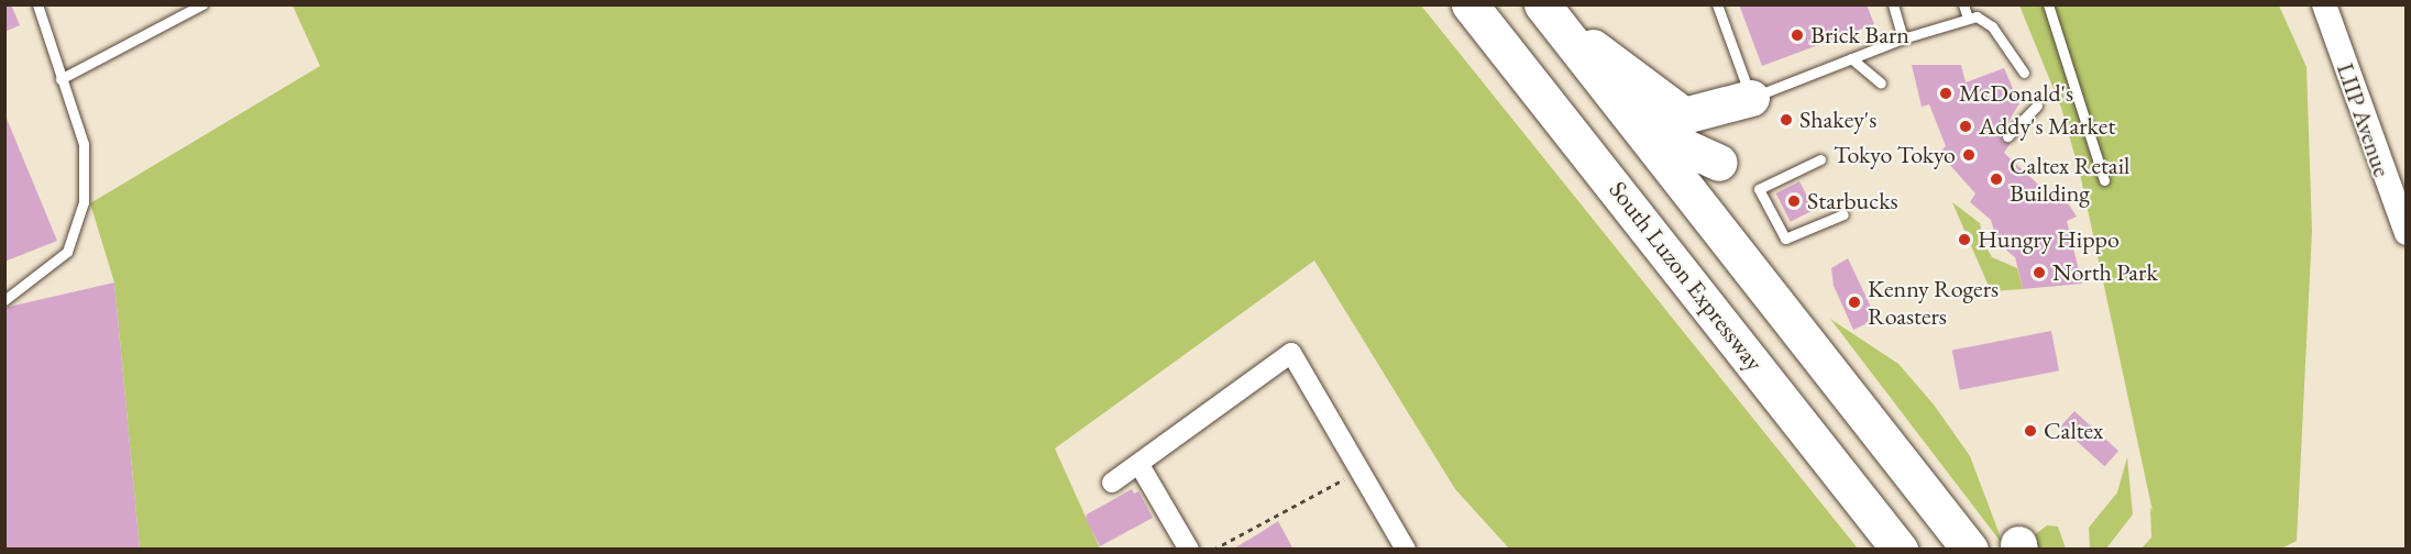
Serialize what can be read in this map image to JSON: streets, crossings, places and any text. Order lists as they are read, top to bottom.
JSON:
{
  "streets": {
    "highway": ["South Luzon Expressway"],
    "street": ["LIIP Avenue"]
  },
  "places": [
    "Brick Barn",
    "McDonald's",
    "Shakey's",
    "Addy's Market",
    "Tokyo Tokyo",
    "Caltex Retail Building",
    "Starbucks",
    "Hungry Hippo",
    "North Park",
    "Kenny Rogers Roasters",
    "Caltex"
  ]
}
